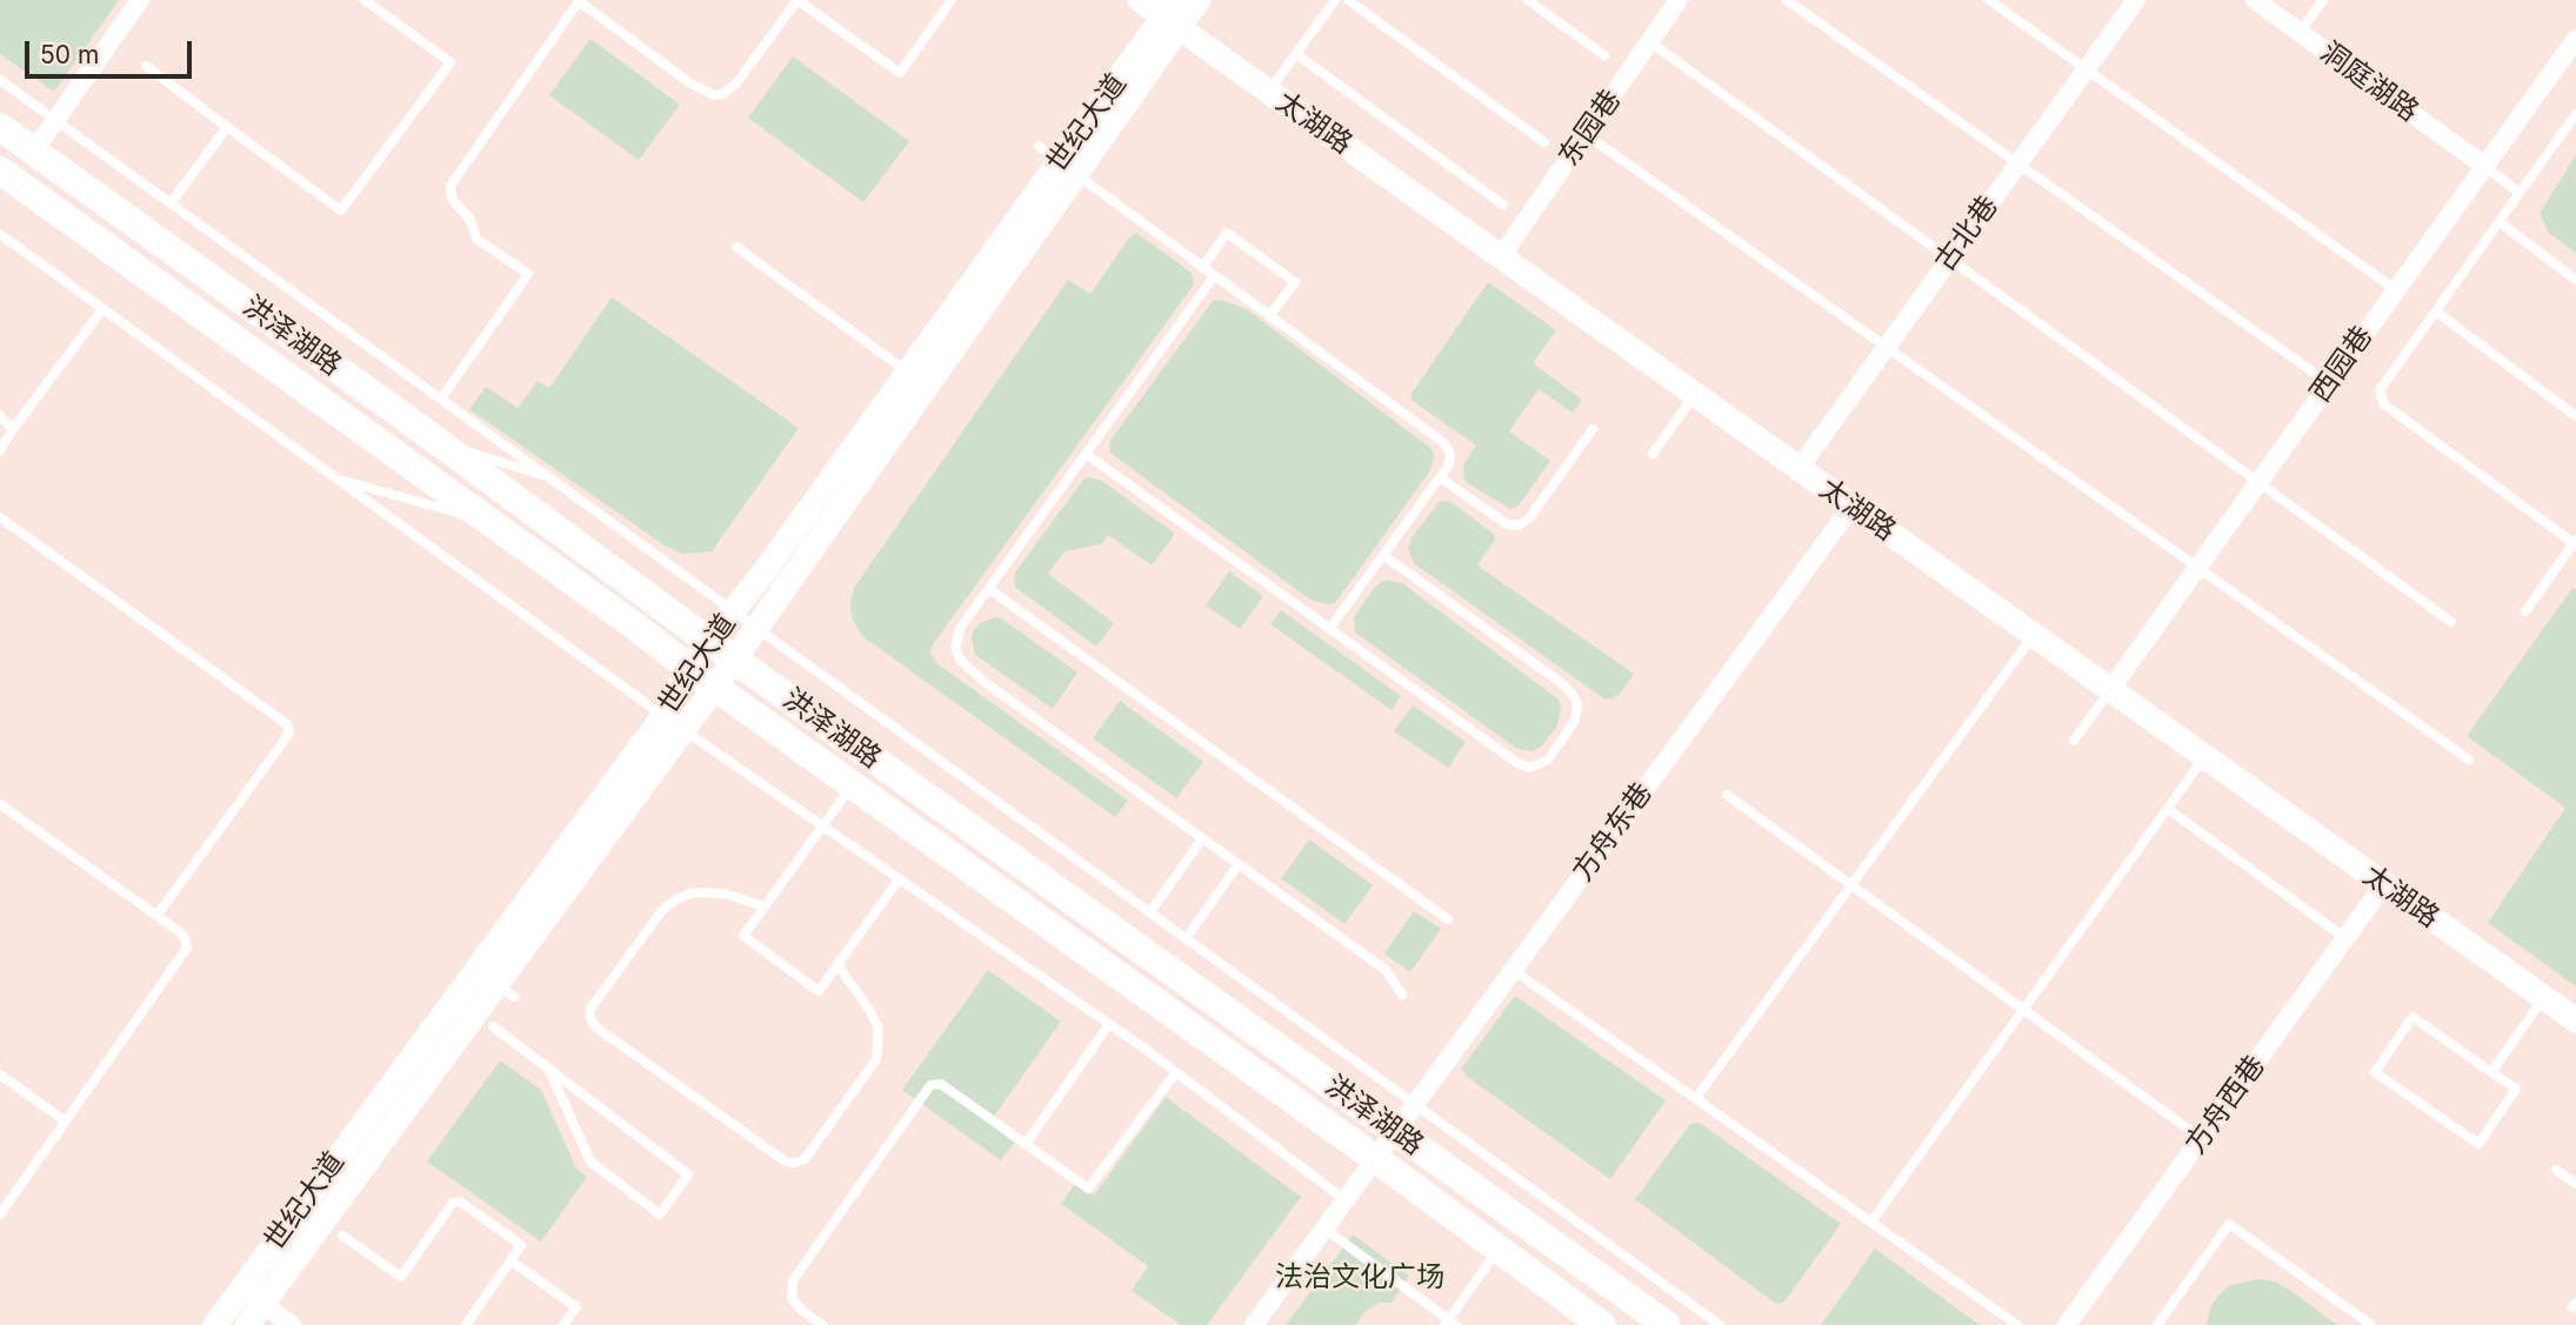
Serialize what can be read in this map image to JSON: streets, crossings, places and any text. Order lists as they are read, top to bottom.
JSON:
{
  "streets": {
    "main road": ["洪泽湖路"],
    "street": [
      "洞庭湖路",
      "世纪大道",
      "太湖路",
      "东园巷",
      "古北巷",
      "西园巷",
      "方舟东巷",
      "方舟西巷"
    ]
  },
  "crossings": [
    ["洞庭湖路", "西园巷"],
    ["世纪大道", "太湖路"],
    ["世纪大道", "洪泽湖路"],
    ["太湖路", "东园巷"],
    ["太湖路", "古北巷"],
    ["太湖路", "西园巷"],
    ["太湖路", "方舟东巷"],
    ["太湖路", "方舟西巷"],
    ["洪泽湖路", "方舟东巷"]
  ],
  "parks": ["法治文化广场"],
  "scale_bar": "50 m"
}
